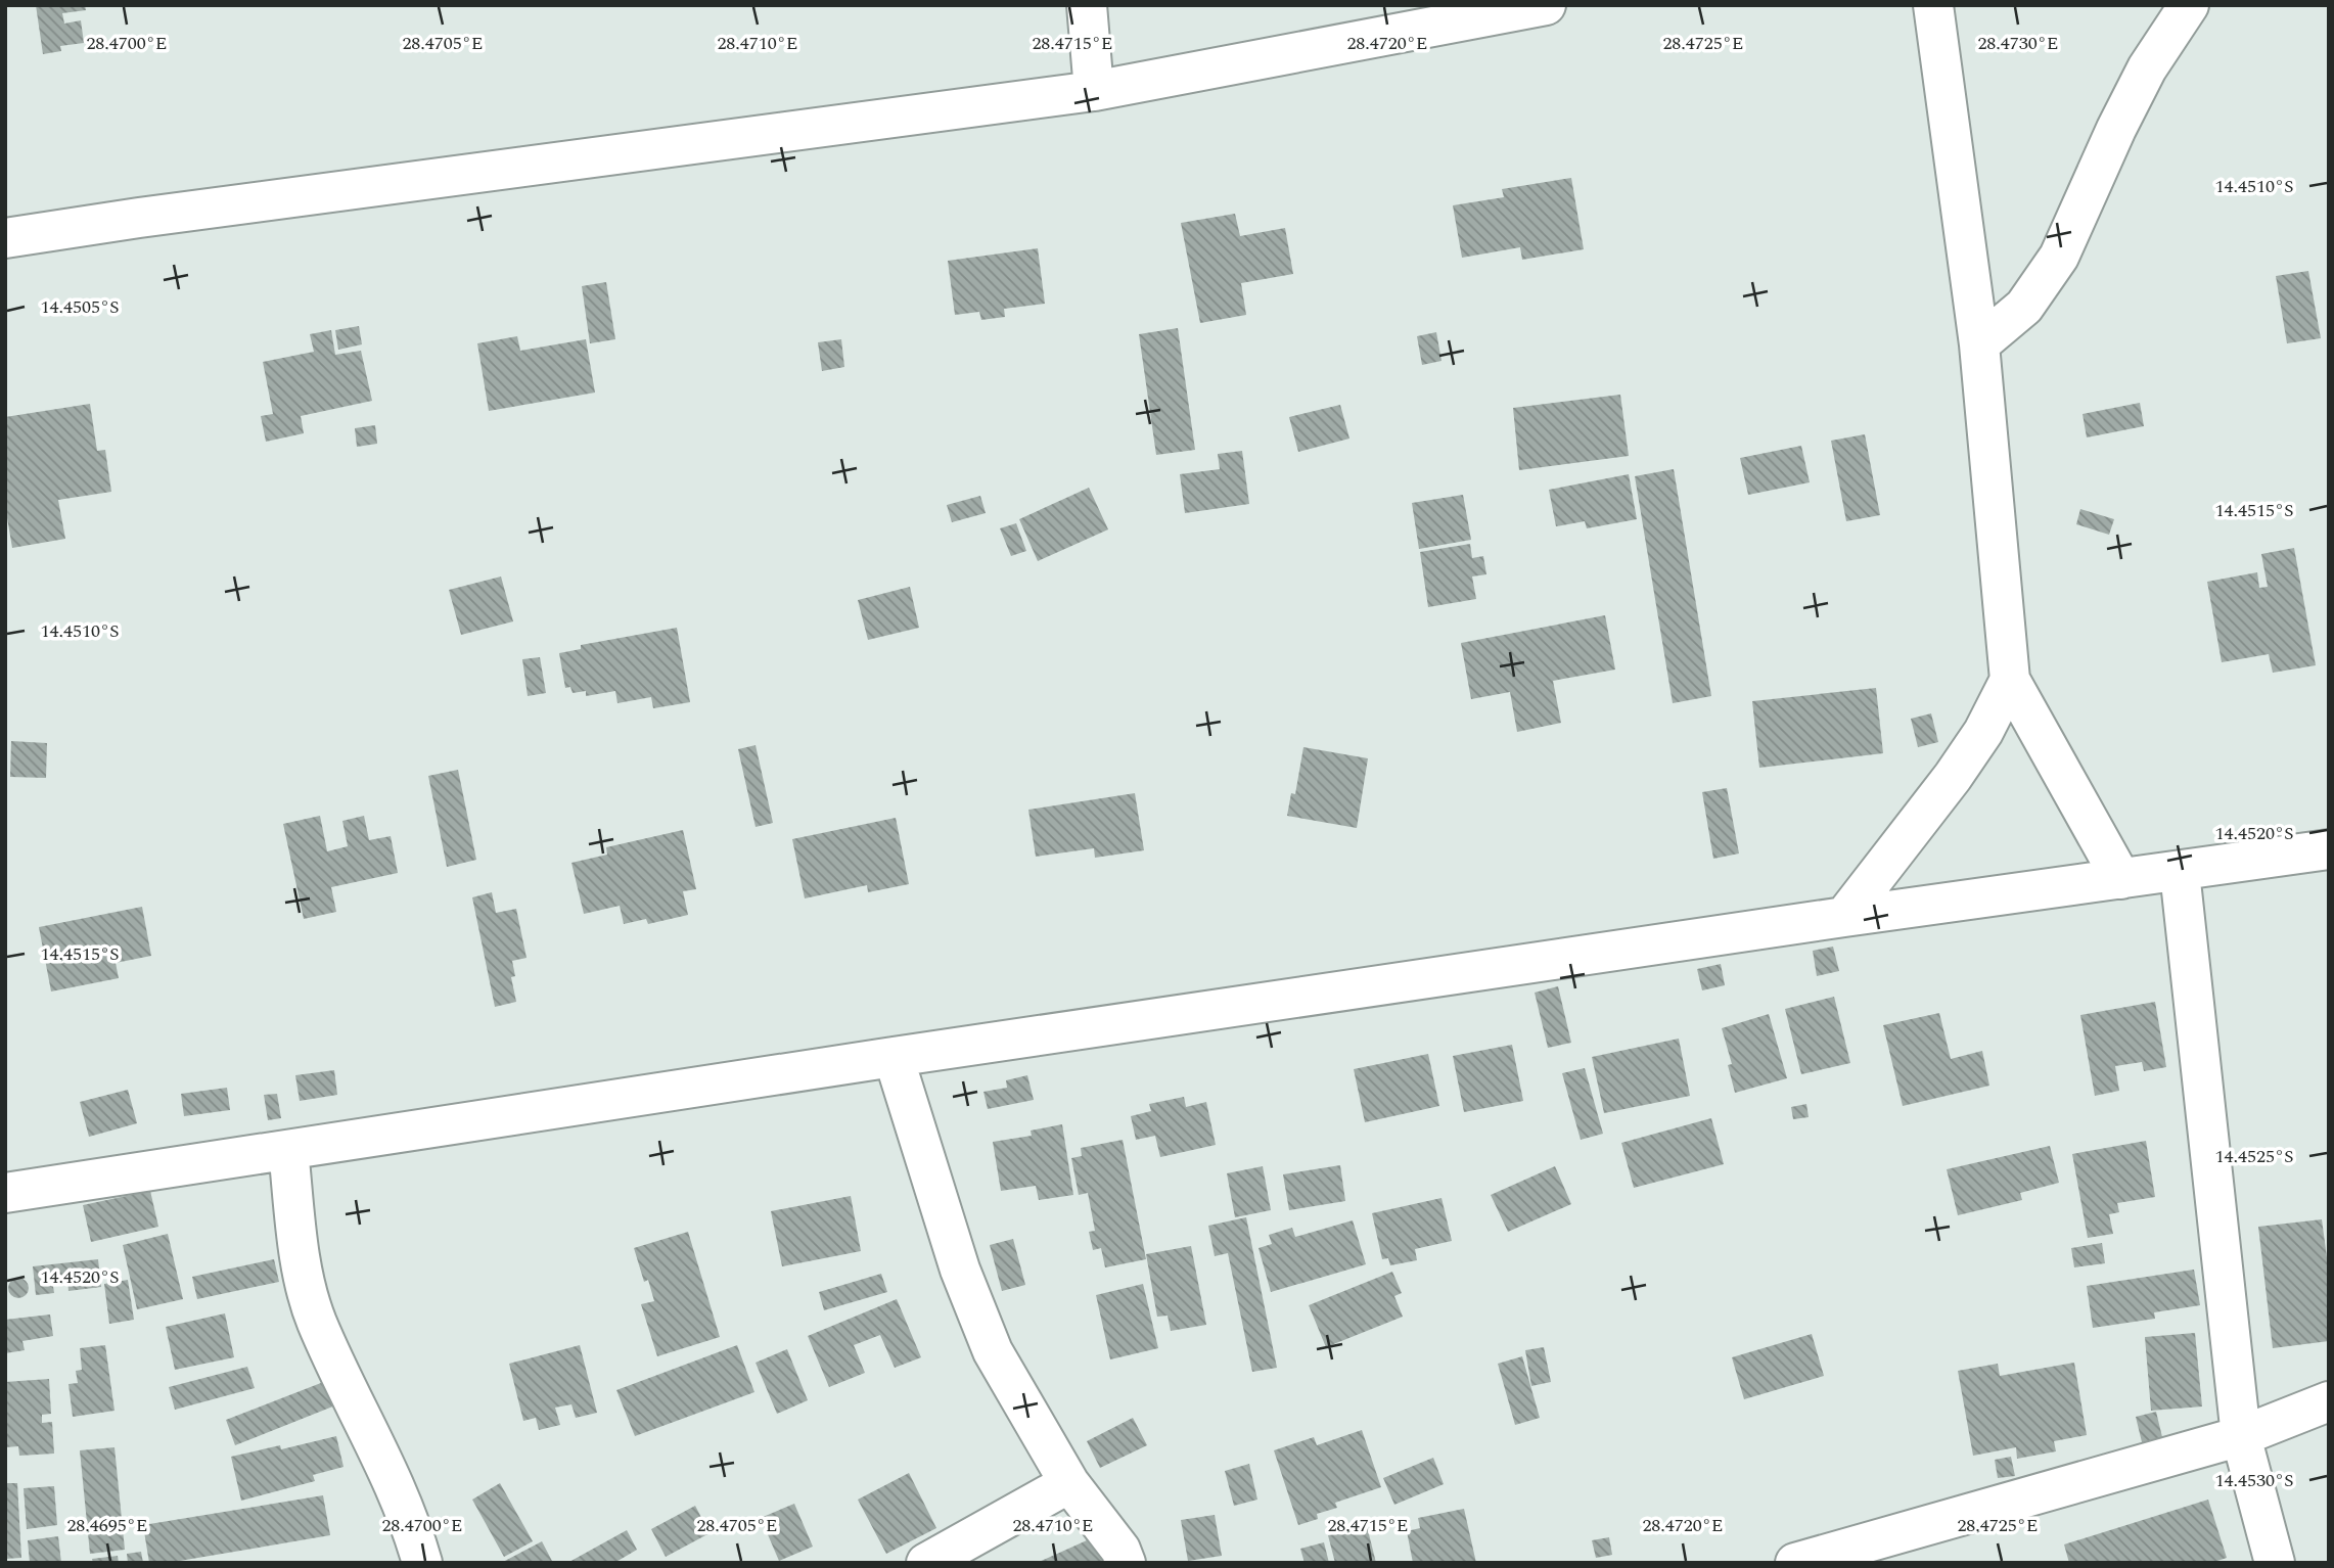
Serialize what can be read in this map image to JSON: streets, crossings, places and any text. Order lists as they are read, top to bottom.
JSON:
{
  "coordinates": [
    "28.4705°E",
    "28.4725°E",
    "28.4730°E",
    "28.4700°E",
    "28.4710°E",
    "28.4715°E",
    "28.4720°E",
    "14.4510°S",
    "14.4505°S",
    "14.4515°S",
    "14.4520°S",
    "14.4525°S",
    "14.4530°S",
    "28.4695°E"
  ]
}
